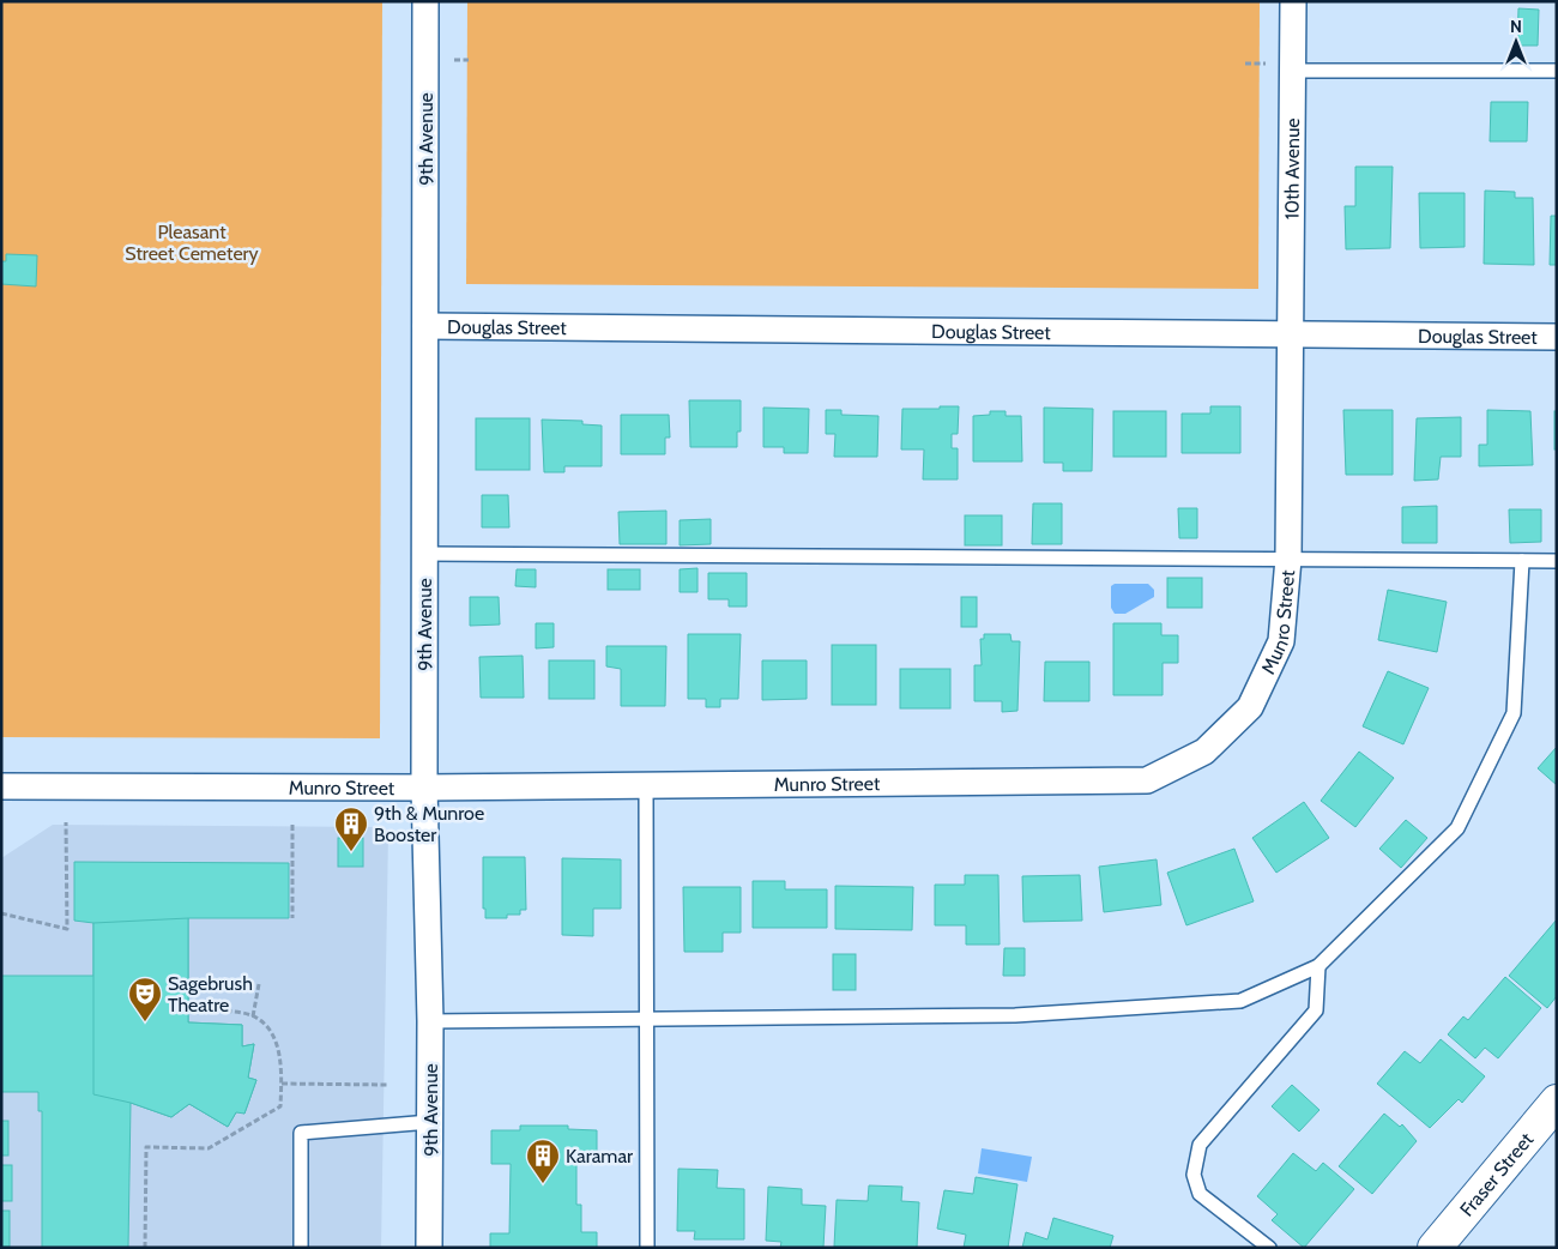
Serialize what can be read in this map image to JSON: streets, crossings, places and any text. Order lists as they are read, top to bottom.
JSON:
{
  "streets": {
    "street": [
      "9th Avenue",
      "10th Avenue",
      "Douglas Street",
      "Munro Street",
      "Fraser Street"
    ]
  },
  "crossings": [
    ["9th Avenue", "Douglas Street"],
    ["9th Avenue", "Munro Street"],
    ["10th Avenue", "Douglas Street"],
    ["10th Avenue", "Munro Street"],
    ["Douglas Street", "Munro Street"]
  ],
  "parks": ["Pleasant Street Cemetery"],
  "places": {
    "building": ["9th & Munroe Booster", "Karamar"],
    "theatre": ["Sagebrush Theatre"]
  },
  "north": "top"
}
